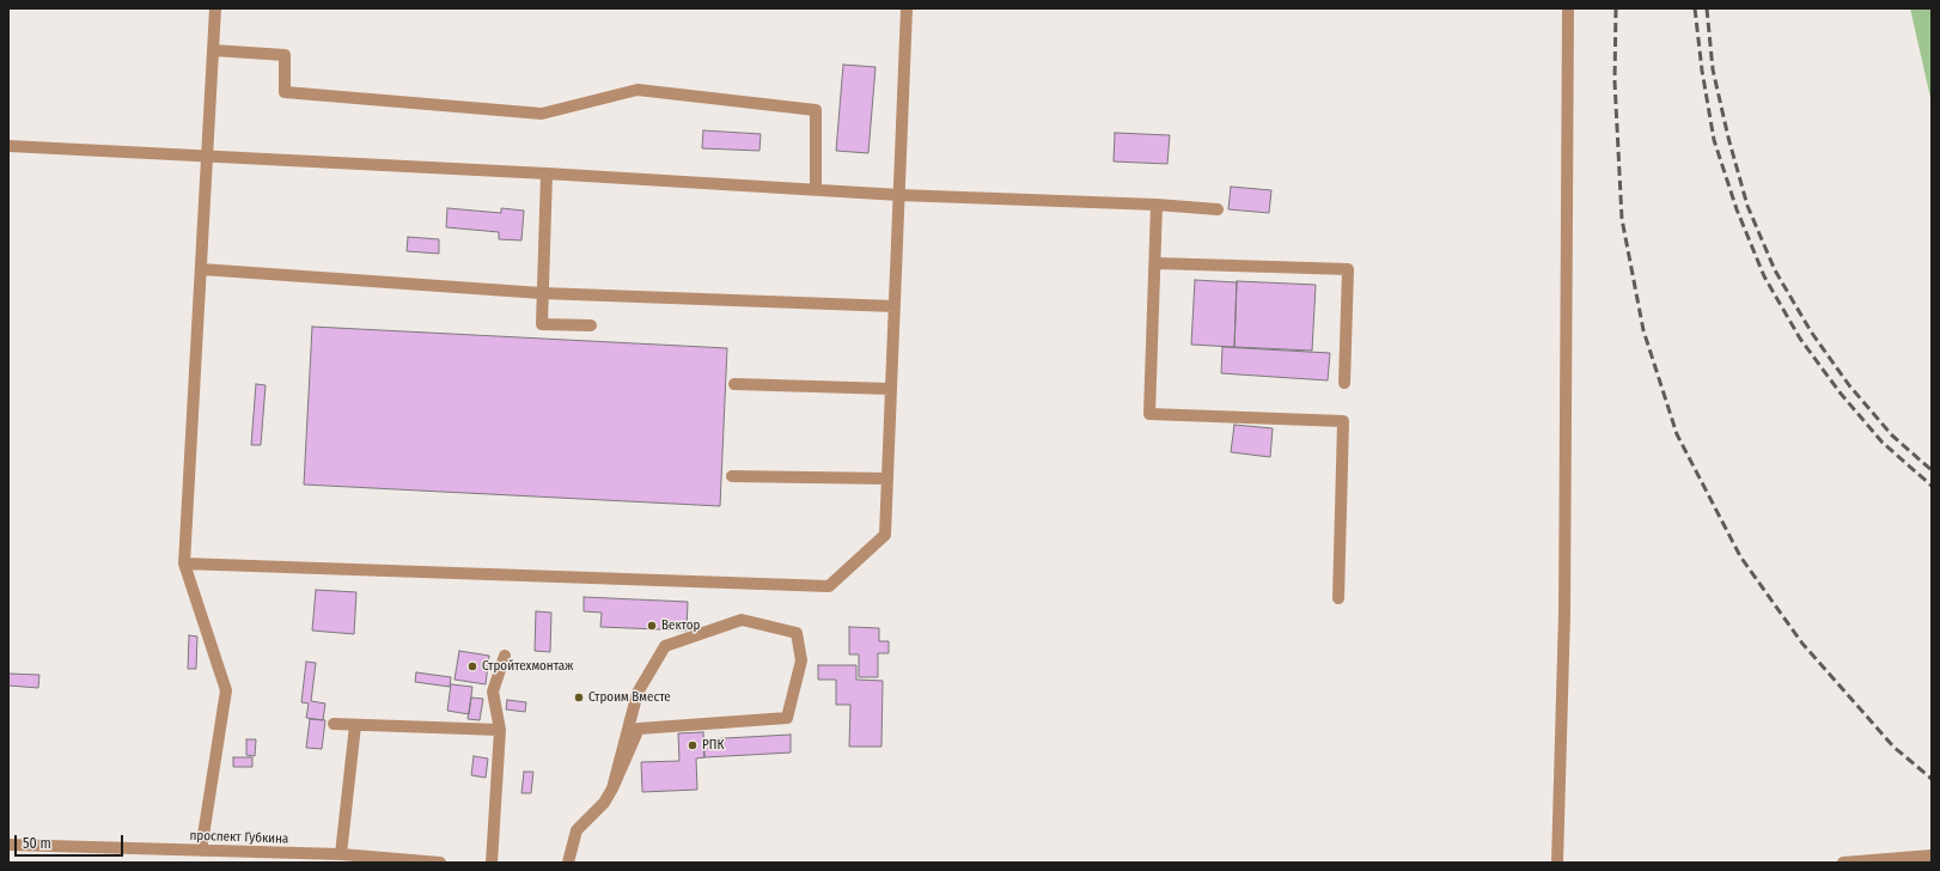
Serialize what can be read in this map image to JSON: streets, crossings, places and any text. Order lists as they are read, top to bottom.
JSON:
{
  "streets": {
    "street": ["проспект Губкина"]
  },
  "places": [
    "Вектор",
    "Стройтехмонтаж",
    "Строим Вместе",
    "РПК"
  ],
  "scale_bar": "50 m"
}
